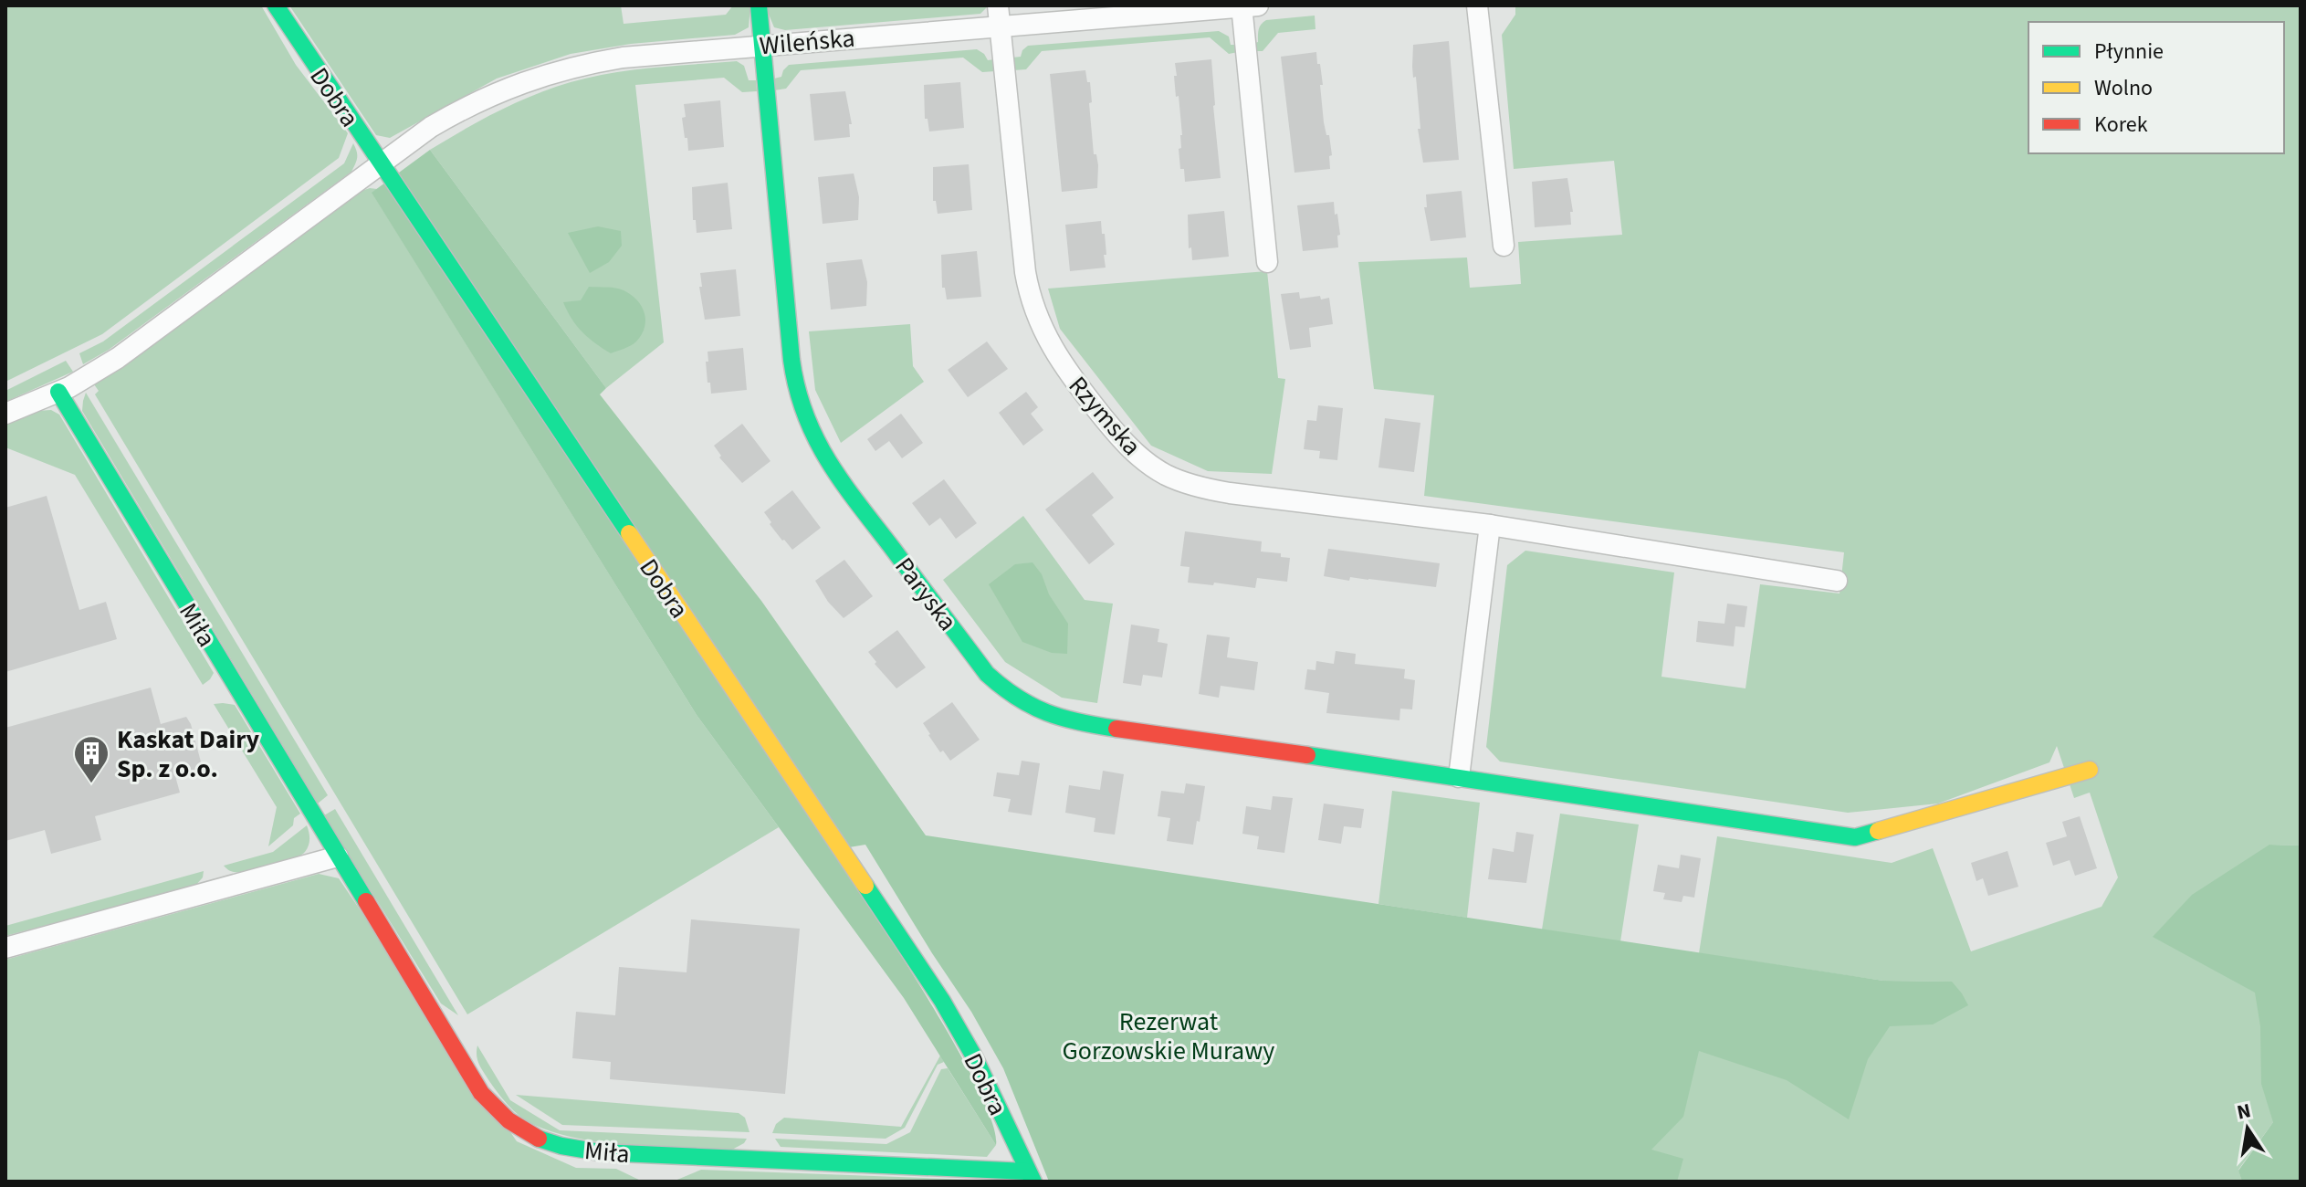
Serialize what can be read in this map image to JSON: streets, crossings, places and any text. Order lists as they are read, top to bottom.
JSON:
{
  "streets": {
    "street": [
      "Wileńska",
      "Dobra",
      "Rzymska",
      "Paryska",
      "Miła"
    ]
  },
  "crossings": [
    ["Wileńska", "Dobra"],
    ["Wileńska", "Rzymska"],
    ["Wileńska", "Paryska"],
    ["Dobra", "Miła"]
  ],
  "parks": ["Rezerwat Gorzowskie Murawy"],
  "places": {
    "building": ["Kaskat Dairy Sp. z o.o."]
  },
  "legend": ["Płynnie", "Wolno", "Korek"],
  "north": "top"
}
